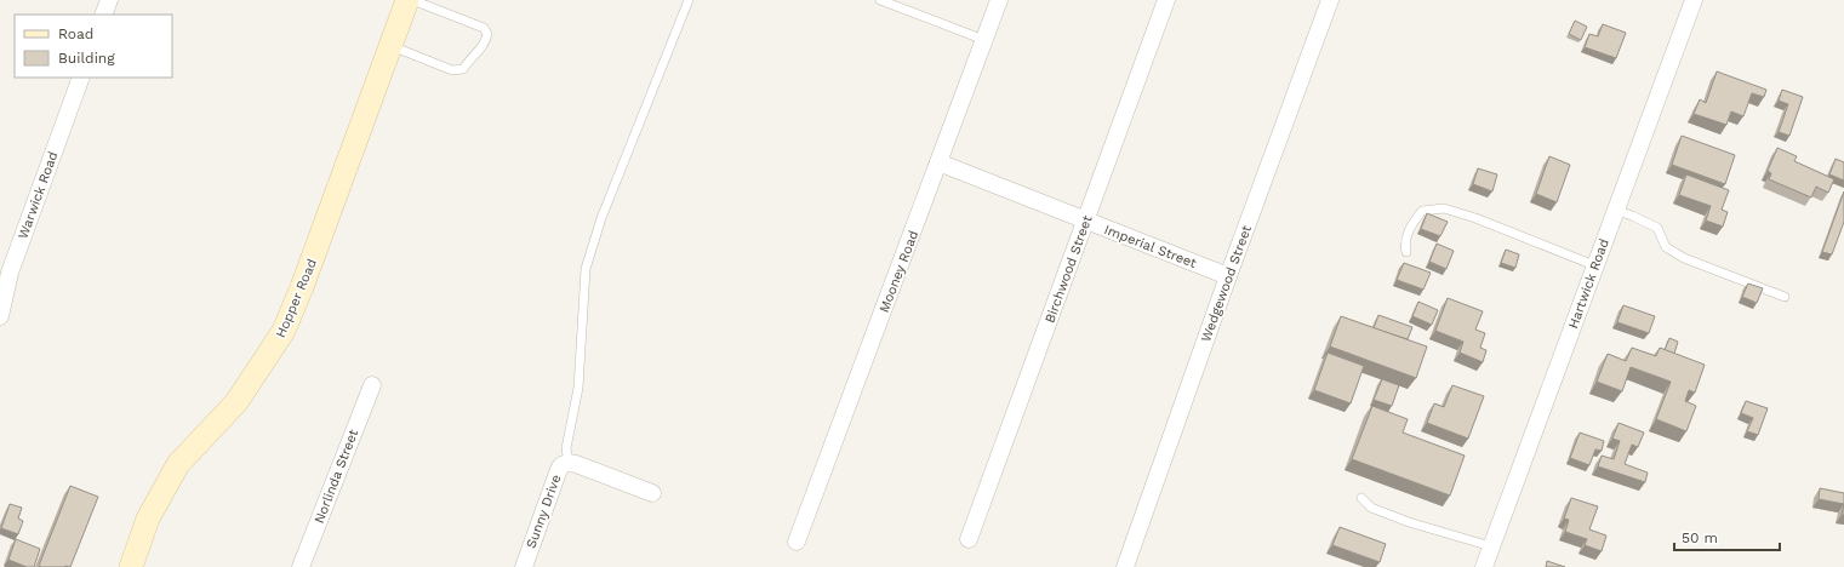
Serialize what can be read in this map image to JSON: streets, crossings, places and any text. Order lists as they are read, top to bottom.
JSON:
{
  "streets": {
    "main road": ["Hopper Road"],
    "street": [
      "Warwick Road",
      "Imperial Street",
      "Birchwood Street",
      "Mooney Road",
      "Wedgewood Street",
      "Hartwick Road",
      "Norlinda Street",
      "Sunny Drive"
    ]
  },
  "crossings": [
    ["Imperial Street", "Birchwood Street"],
    ["Imperial Street", "Mooney Road"],
    ["Imperial Street", "Wedgewood Street"]
  ],
  "legend": ["Road", "Building"],
  "scale_bar": "50 m"
}
